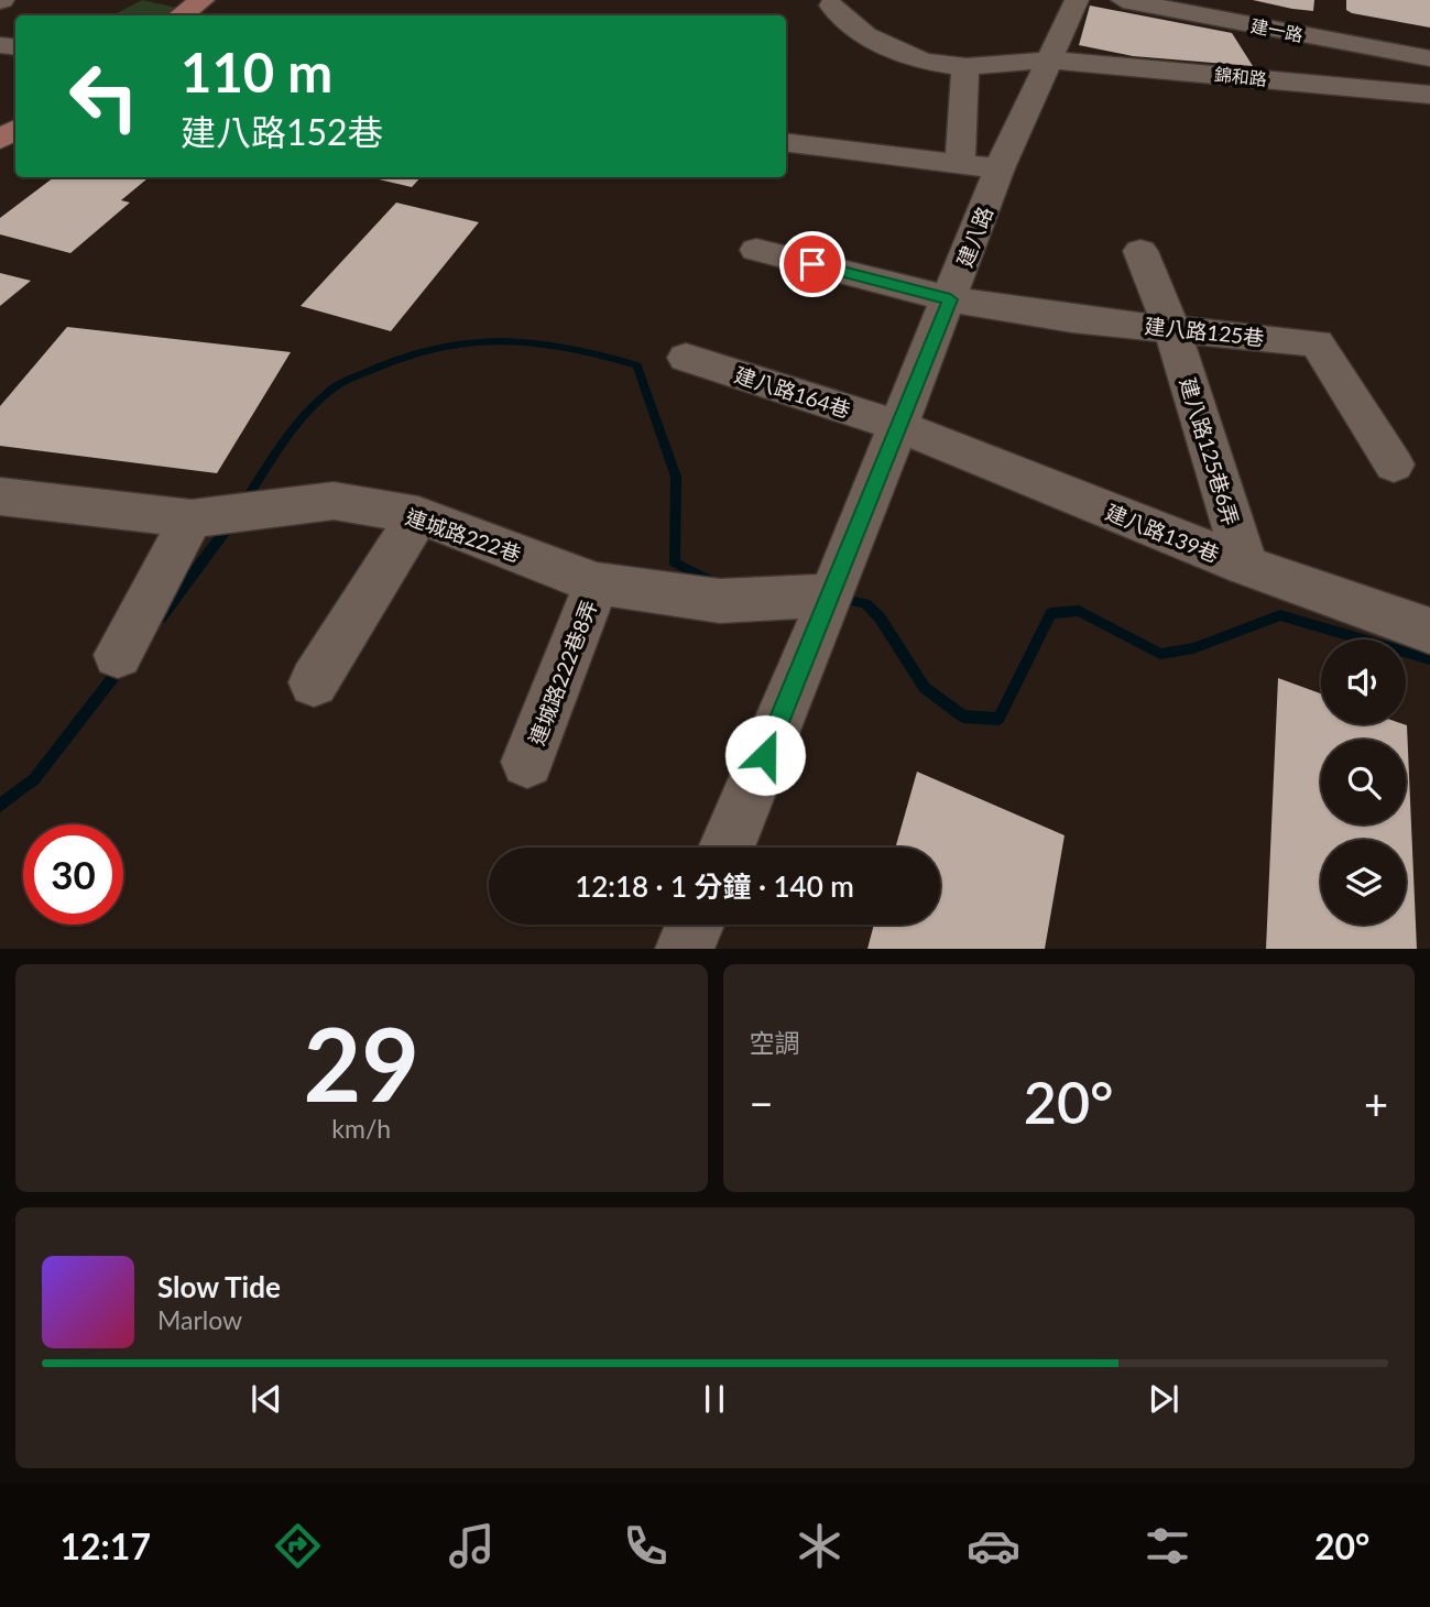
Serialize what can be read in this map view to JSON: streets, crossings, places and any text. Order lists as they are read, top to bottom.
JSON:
{
  "streets": {
    "street": [
      "建一路",
      "錦和路",
      "建八路",
      "建八路125巷",
      "建八路164巷",
      "建八路125巷6弄",
      "建八路139巷",
      "連城路222巷",
      "連城路222巷8弄"
    ]
  },
  "crossings": [
    ["錦和路", "建八路"],
    ["建八路", "建八路125巷"],
    ["建八路", "建八路164巷"],
    ["建八路", "建八路139巷"],
    ["建八路", "連城路222巷"],
    ["建八路125巷", "建八路125巷6弄"],
    ["建八路164巷", "建八路139巷"],
    ["建八路125巷6弄", "建八路139巷"],
    ["連城路222巷", "連城路222巷8弄"]
  ],
  "page": {
    "turn": ["110 m", "建八路152巷"],
    "limit": "30",
    "trip": "12:18 · 1 分鐘 · 140 m",
    "tile": [
      ["29", "km/h"],
      "空調"
    ],
    "heat": ["−", "20°", "+"],
    "song": ["Slow Tide", "Marlow"],
    "tabs": ["12:17", "20°"]
  }
}
